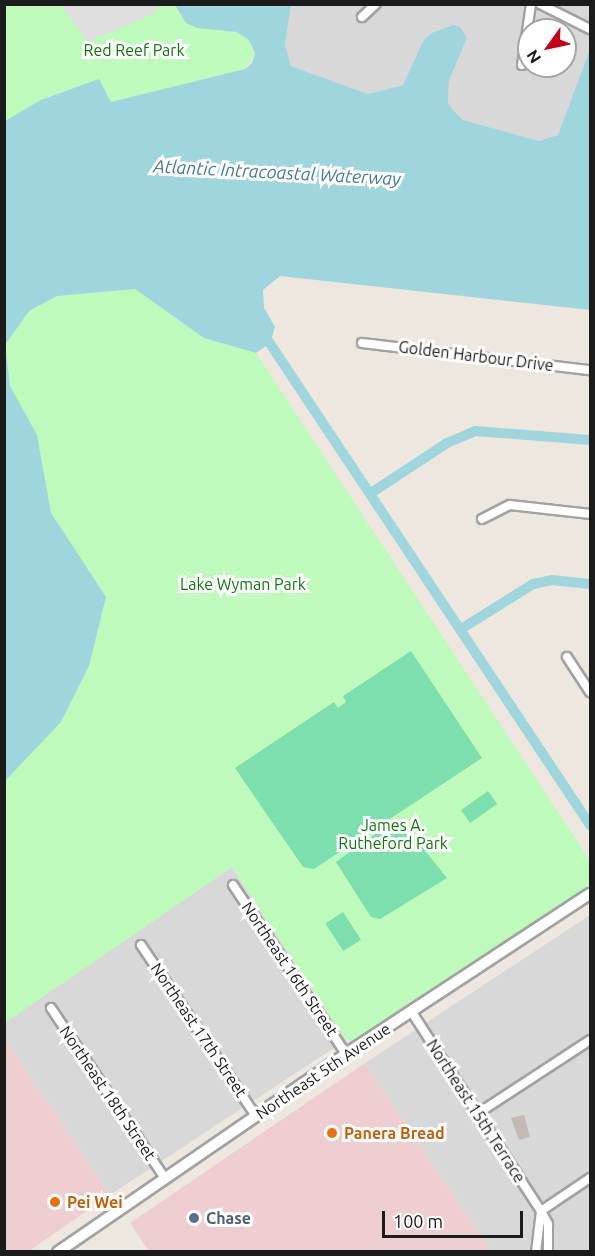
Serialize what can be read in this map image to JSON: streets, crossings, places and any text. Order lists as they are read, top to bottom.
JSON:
{
  "streets": {
    "street": [
      "Golden Harbour Drive",
      "Northeast 16th Street",
      "Northeast 17th Street",
      "Northeast 5th Avenue",
      "Northeast 18th Street",
      "Northeast 15th Terrace"
    ]
  },
  "crossings": [
    ["Northeast 16th Street", "Northeast 5th Avenue"],
    ["Northeast 17th Street", "Northeast 5th Avenue"],
    ["Northeast 5th Avenue", "Northeast 18th Street"],
    ["Northeast 5th Avenue", "Northeast 15th Terrace"]
  ],
  "water": ["Atlantic Intracoastal Waterway"],
  "parks": ["Red Reef Park", "Lake Wyman Park", "James A. Rutheford Park"],
  "places": ["Panera Bread", "Pei Wei", "Chase"],
  "scale_bar": "100 m",
  "north": "bottom left"
}
